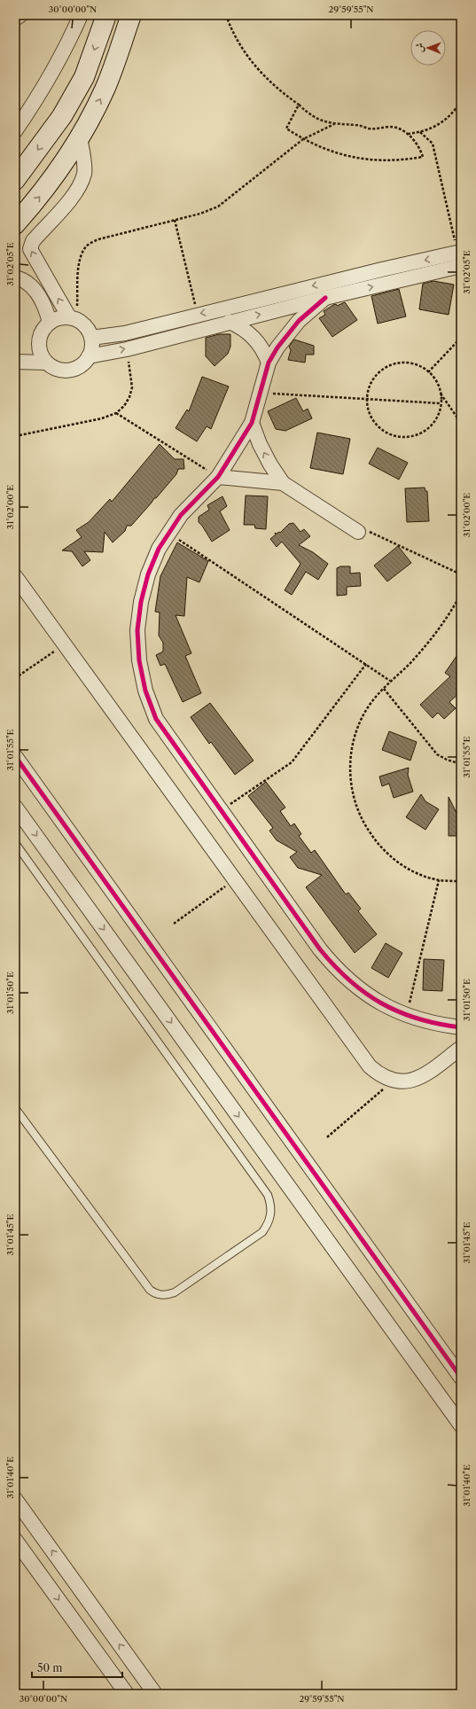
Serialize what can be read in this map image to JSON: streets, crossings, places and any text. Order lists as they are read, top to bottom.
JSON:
{
  "scale_bar": "50 m",
  "north": "left",
  "coordinates": [
    "30°00'00\"N",
    "29°59'55\"N",
    "31°02'05\"E",
    "31°02'00\"E",
    "31°01'55\"E",
    "31°01'50\"E",
    "31°01'45\"E",
    "31°01'40\"E"
  ]
}
